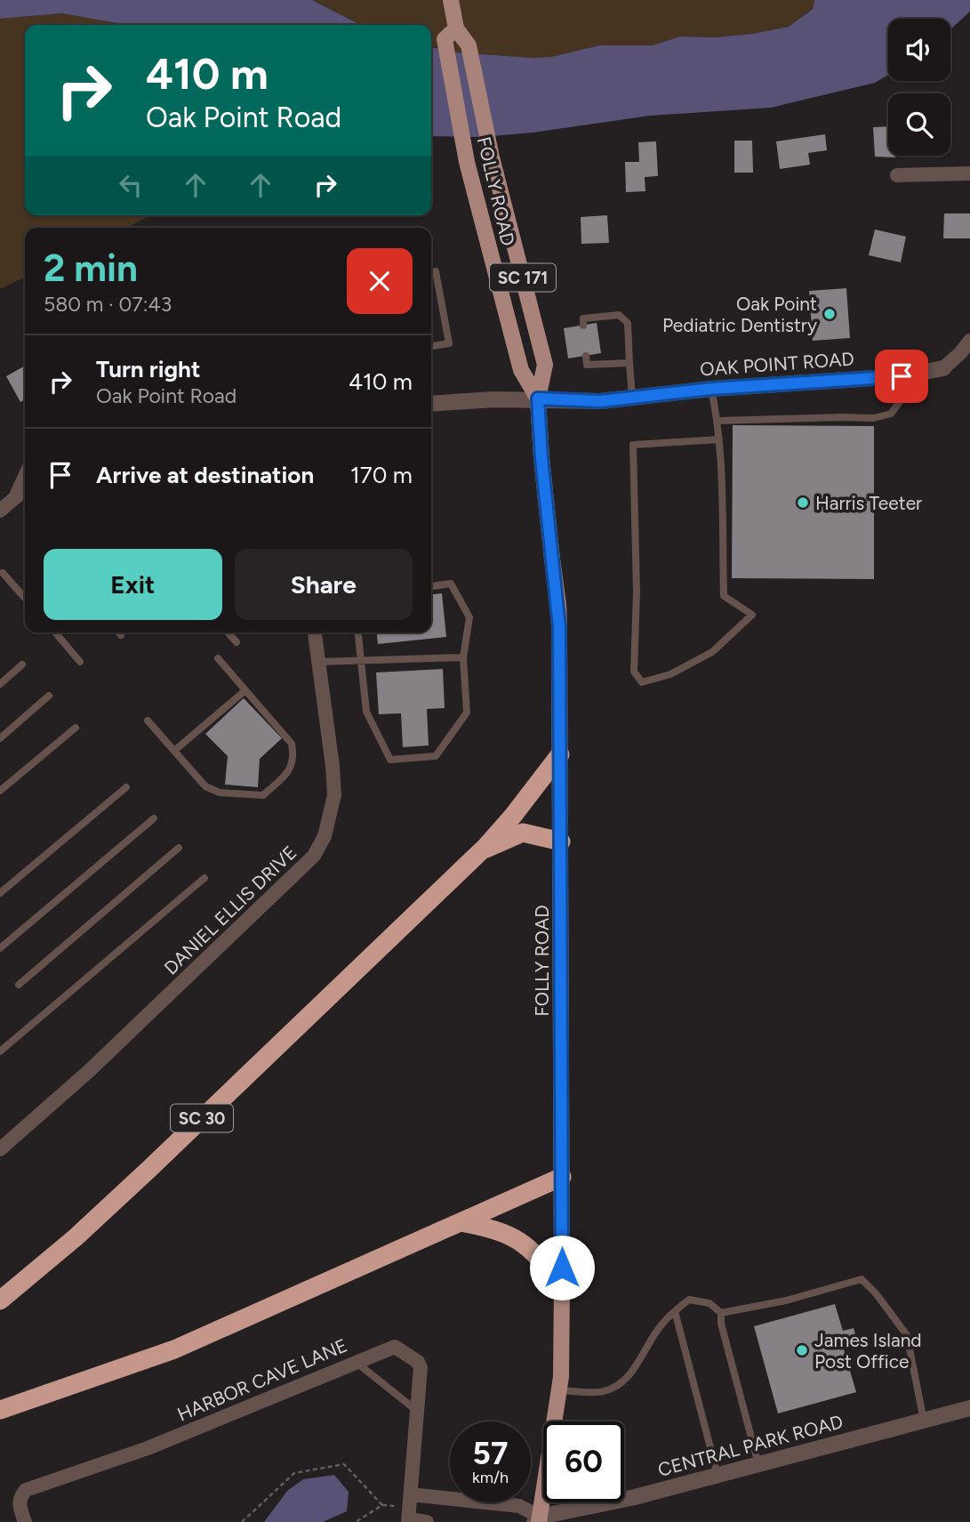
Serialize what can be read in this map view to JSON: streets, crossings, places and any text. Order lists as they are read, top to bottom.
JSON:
{
  "streets": {
    "highway": ["SC 30"],
    "main road": ["FOLLY ROAD", "SC 171"],
    "street": [
      "OAK POINT ROAD",
      "DANIEL ELLIS DRIVE",
      "HARBOR CAVE LANE",
      "CENTRAL PARK ROAD"
    ]
  },
  "crossings": [
    ["FOLLY ROAD", "OAK POINT ROAD"],
    ["FOLLY ROAD", "SC 30"],
    ["FOLLY ROAD", "CENTRAL PARK ROAD"]
  ],
  "places": ["Oak Point Pediatric Dentistry", "Harris Teeter", "James Island Post Office"],
  "page": {
    "turn": ["410 m", "Oak Point Road"],
    "heading": ["2 min", "580 m · 07:43"],
    "list": [
      {
        "name": "Turn right",
        "note": "Oak Point Road",
        "value": "410 m"
      },
      {
        "name": "Arrive at destination",
        "value": "170 m"
      }
    ],
    "buttons": ["Exit", "Share"],
    "speed": "57 km/h",
    "limit": "60"
  }
}
